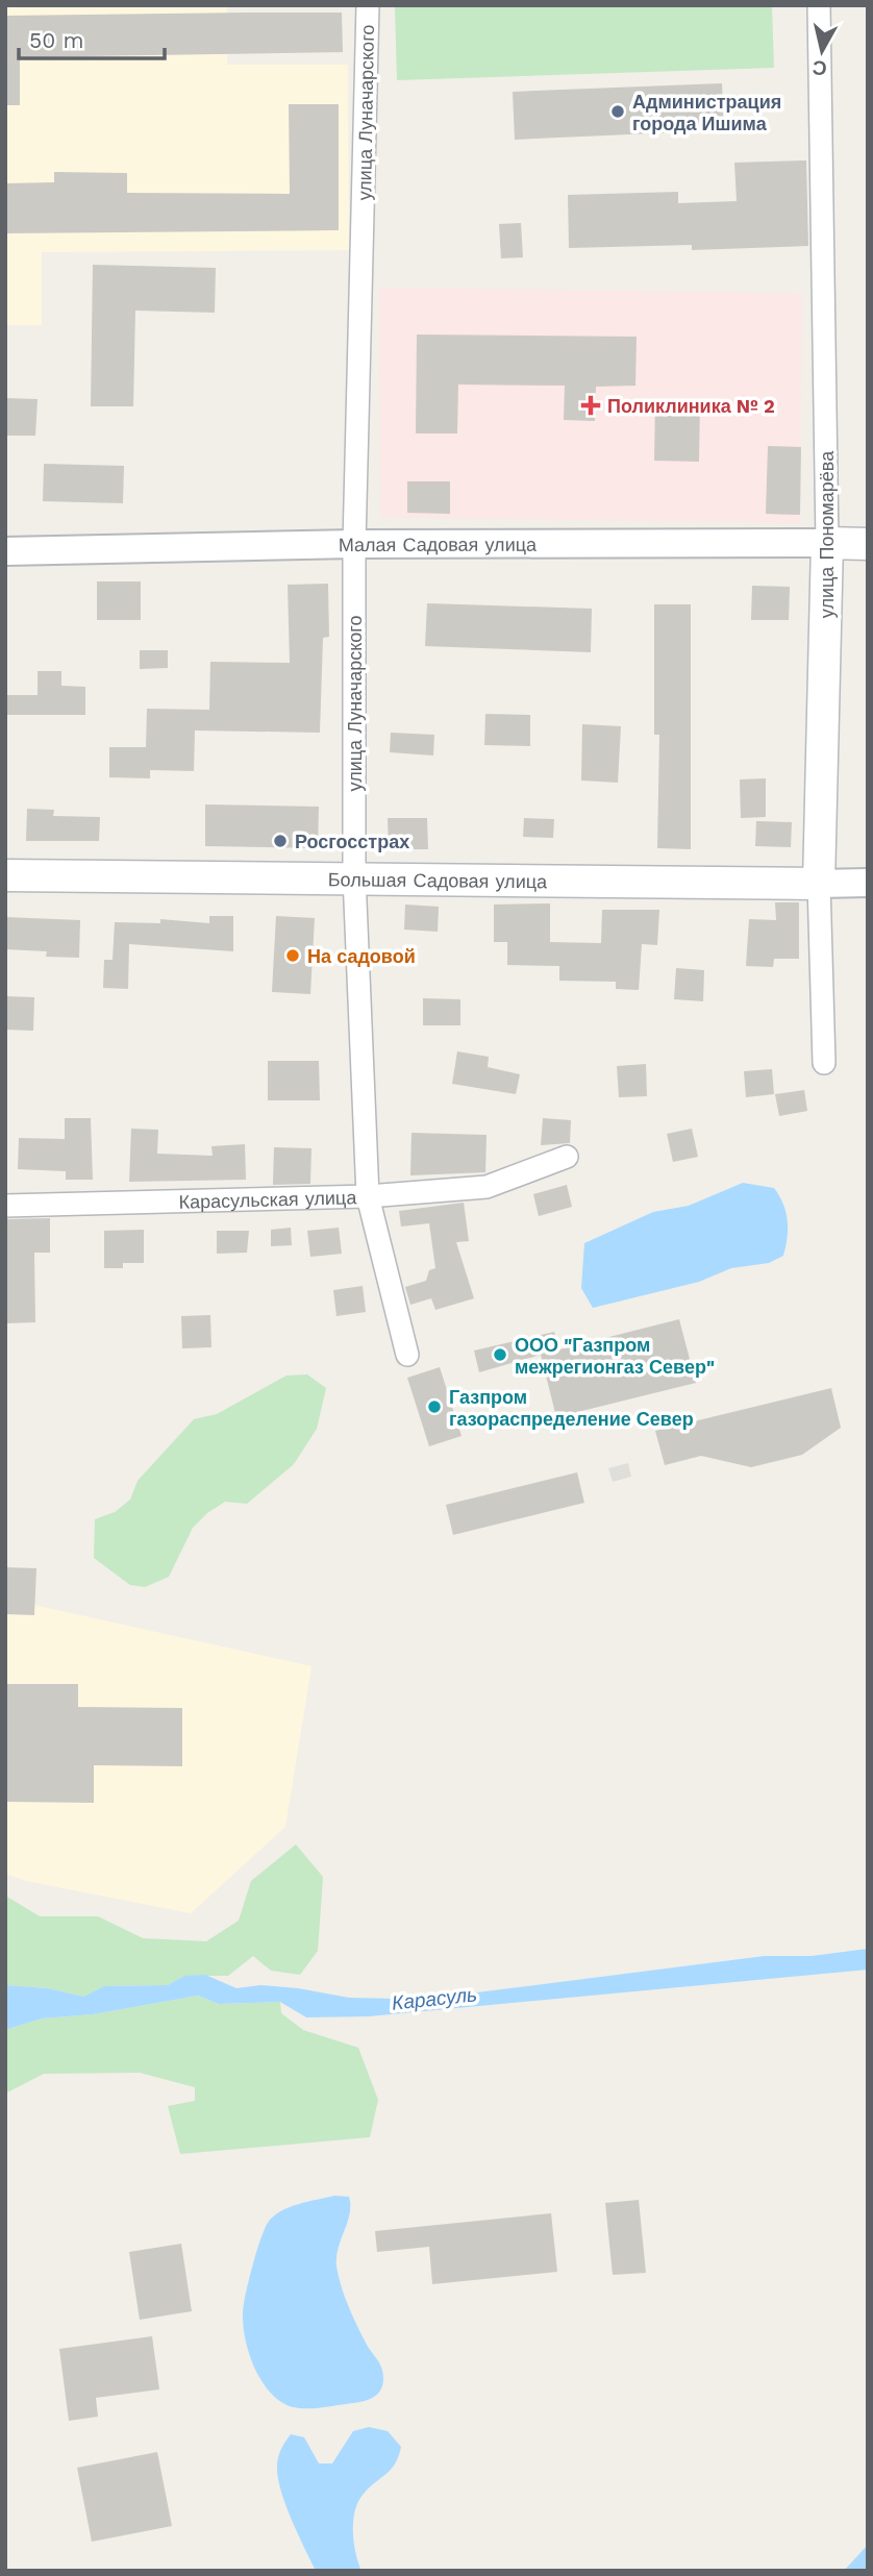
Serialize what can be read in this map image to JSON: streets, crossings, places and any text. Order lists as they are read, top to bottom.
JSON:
{
  "streets": {
    "main road": ["улица Пономарёва", "Малая Садовая улица", "Большая Садовая улица"],
    "street": ["улица Луначарского", "Карасульская улица"]
  },
  "crossings": [
    ["улица Луначарского", "Малая Садовая улица"],
    ["улица Луначарского", "Большая Садовая улица"],
    ["улица Луначарского", "Карасульская улица"],
    ["улица Пономарёва", "Малая Садовая улица"],
    ["улица Пономарёва", "Большая Садовая улица"]
  ],
  "water": ["Карасуль"],
  "places": {
    "other": [
      "Администрация города Ишима",
      "Росгосстрах",
      "На садовой",
      "ООО \"Газпром межрегионгаз Север\"",
      "Газпром газораспределение Север"
    ],
    "health": ["Поликлиника № 2"]
  },
  "scale_bar": "50 m",
  "north": "bottom"
}
